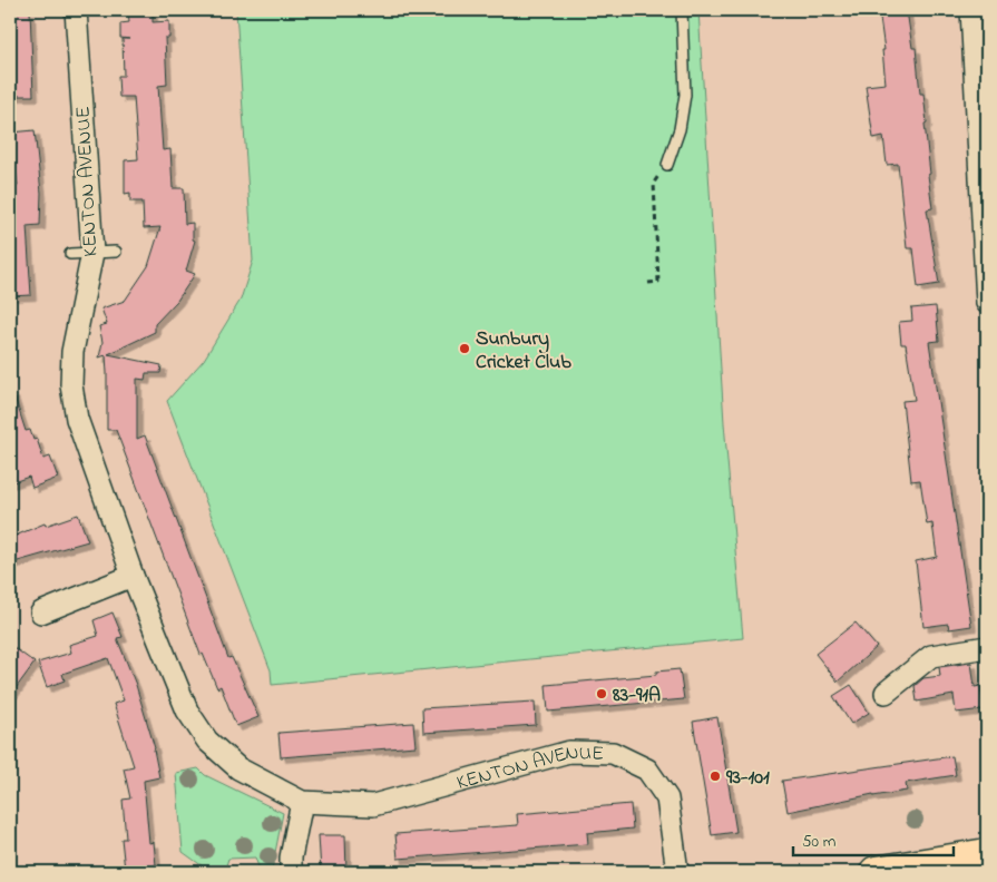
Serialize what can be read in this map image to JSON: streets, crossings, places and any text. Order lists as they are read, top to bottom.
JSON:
{
  "streets": {
    "street": ["KENTON AVENUE"]
  },
  "places": ["Sunbury Cricket Club", "83-91A", "93-101"],
  "scale_bar": "50 m"
}
